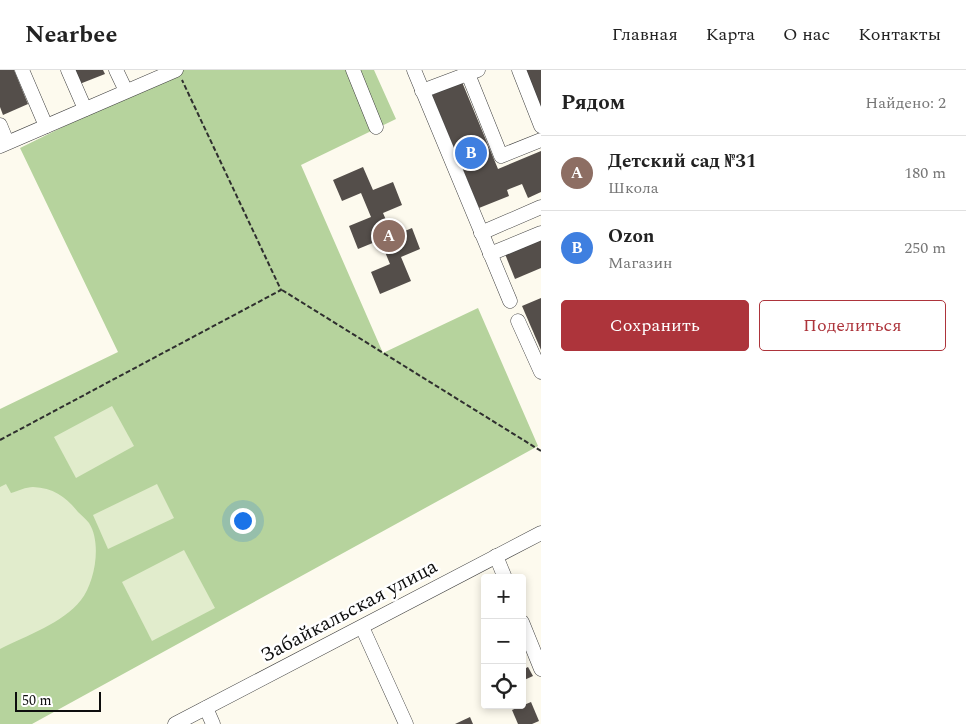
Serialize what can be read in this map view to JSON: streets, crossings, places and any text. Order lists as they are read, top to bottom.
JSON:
{
  "streets": {
    "street": ["Забайкальская улица"]
  },
  "scale_bar": "50 m",
  "page": {
    "header": "Nearbee",
    "nav": [
      "Главная",
      "Карта",
      "О нас",
      "Контакты"
    ],
    "heading": ["Рядом", "Найдено: 2"],
    "pins": ["B", "A"],
    "list": [
      {
        "mark": "A",
        "name": "Детский сад №31",
        "note": "Школа",
        "value": "180 m"
      },
      {
        "mark": "B",
        "name": "Ozon",
        "note": "Магазин",
        "value": "250 m"
      }
    ],
    "buttons": ["Сохранить", "Поделиться"],
    "map_buttons": ["+", "−"],
    "scale": "50 m"
  }
}
